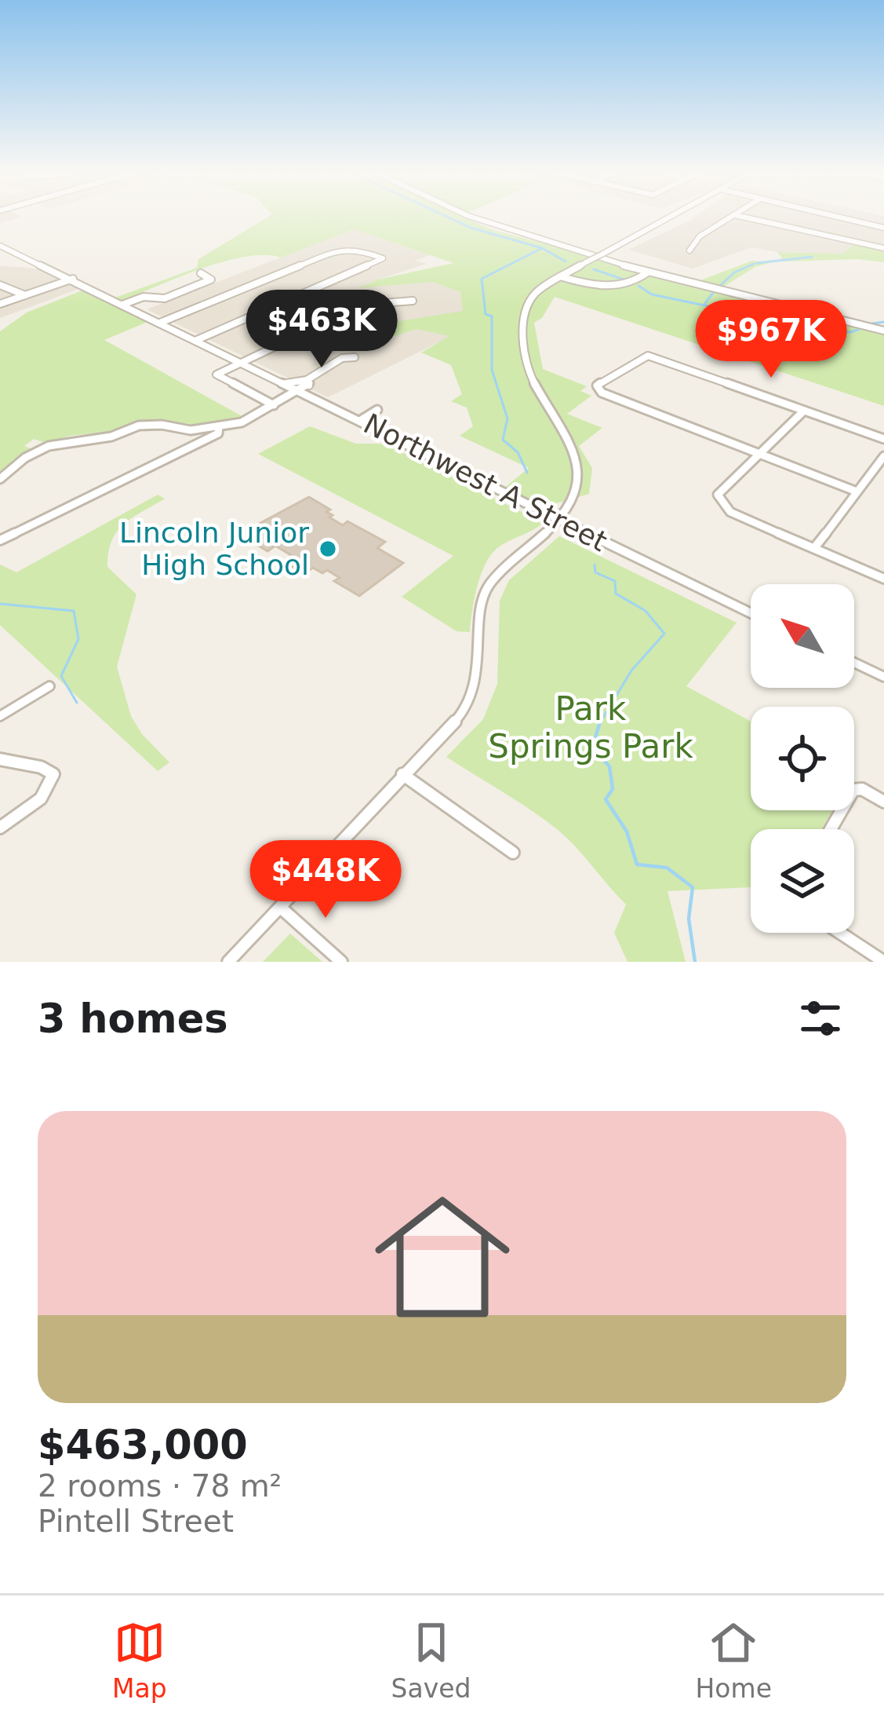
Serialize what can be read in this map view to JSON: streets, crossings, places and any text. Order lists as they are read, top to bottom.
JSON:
{
  "streets": {
    "street": ["Northwest A Street"]
  },
  "parks": ["Park Springs Park"],
  "places": ["Lincoln Junior High School"],
  "north": "top left",
  "page": {
    "price": ["$463K", "$967K", "$448K"],
    "heading": "3 homes",
    "list": [
      {
        "name": "$463,000",
        "note": "2 rooms · 78 m² · Pintell Street"
      }
    ],
    "tabs": ["Map", "Saved", "Home"]
  }
}
